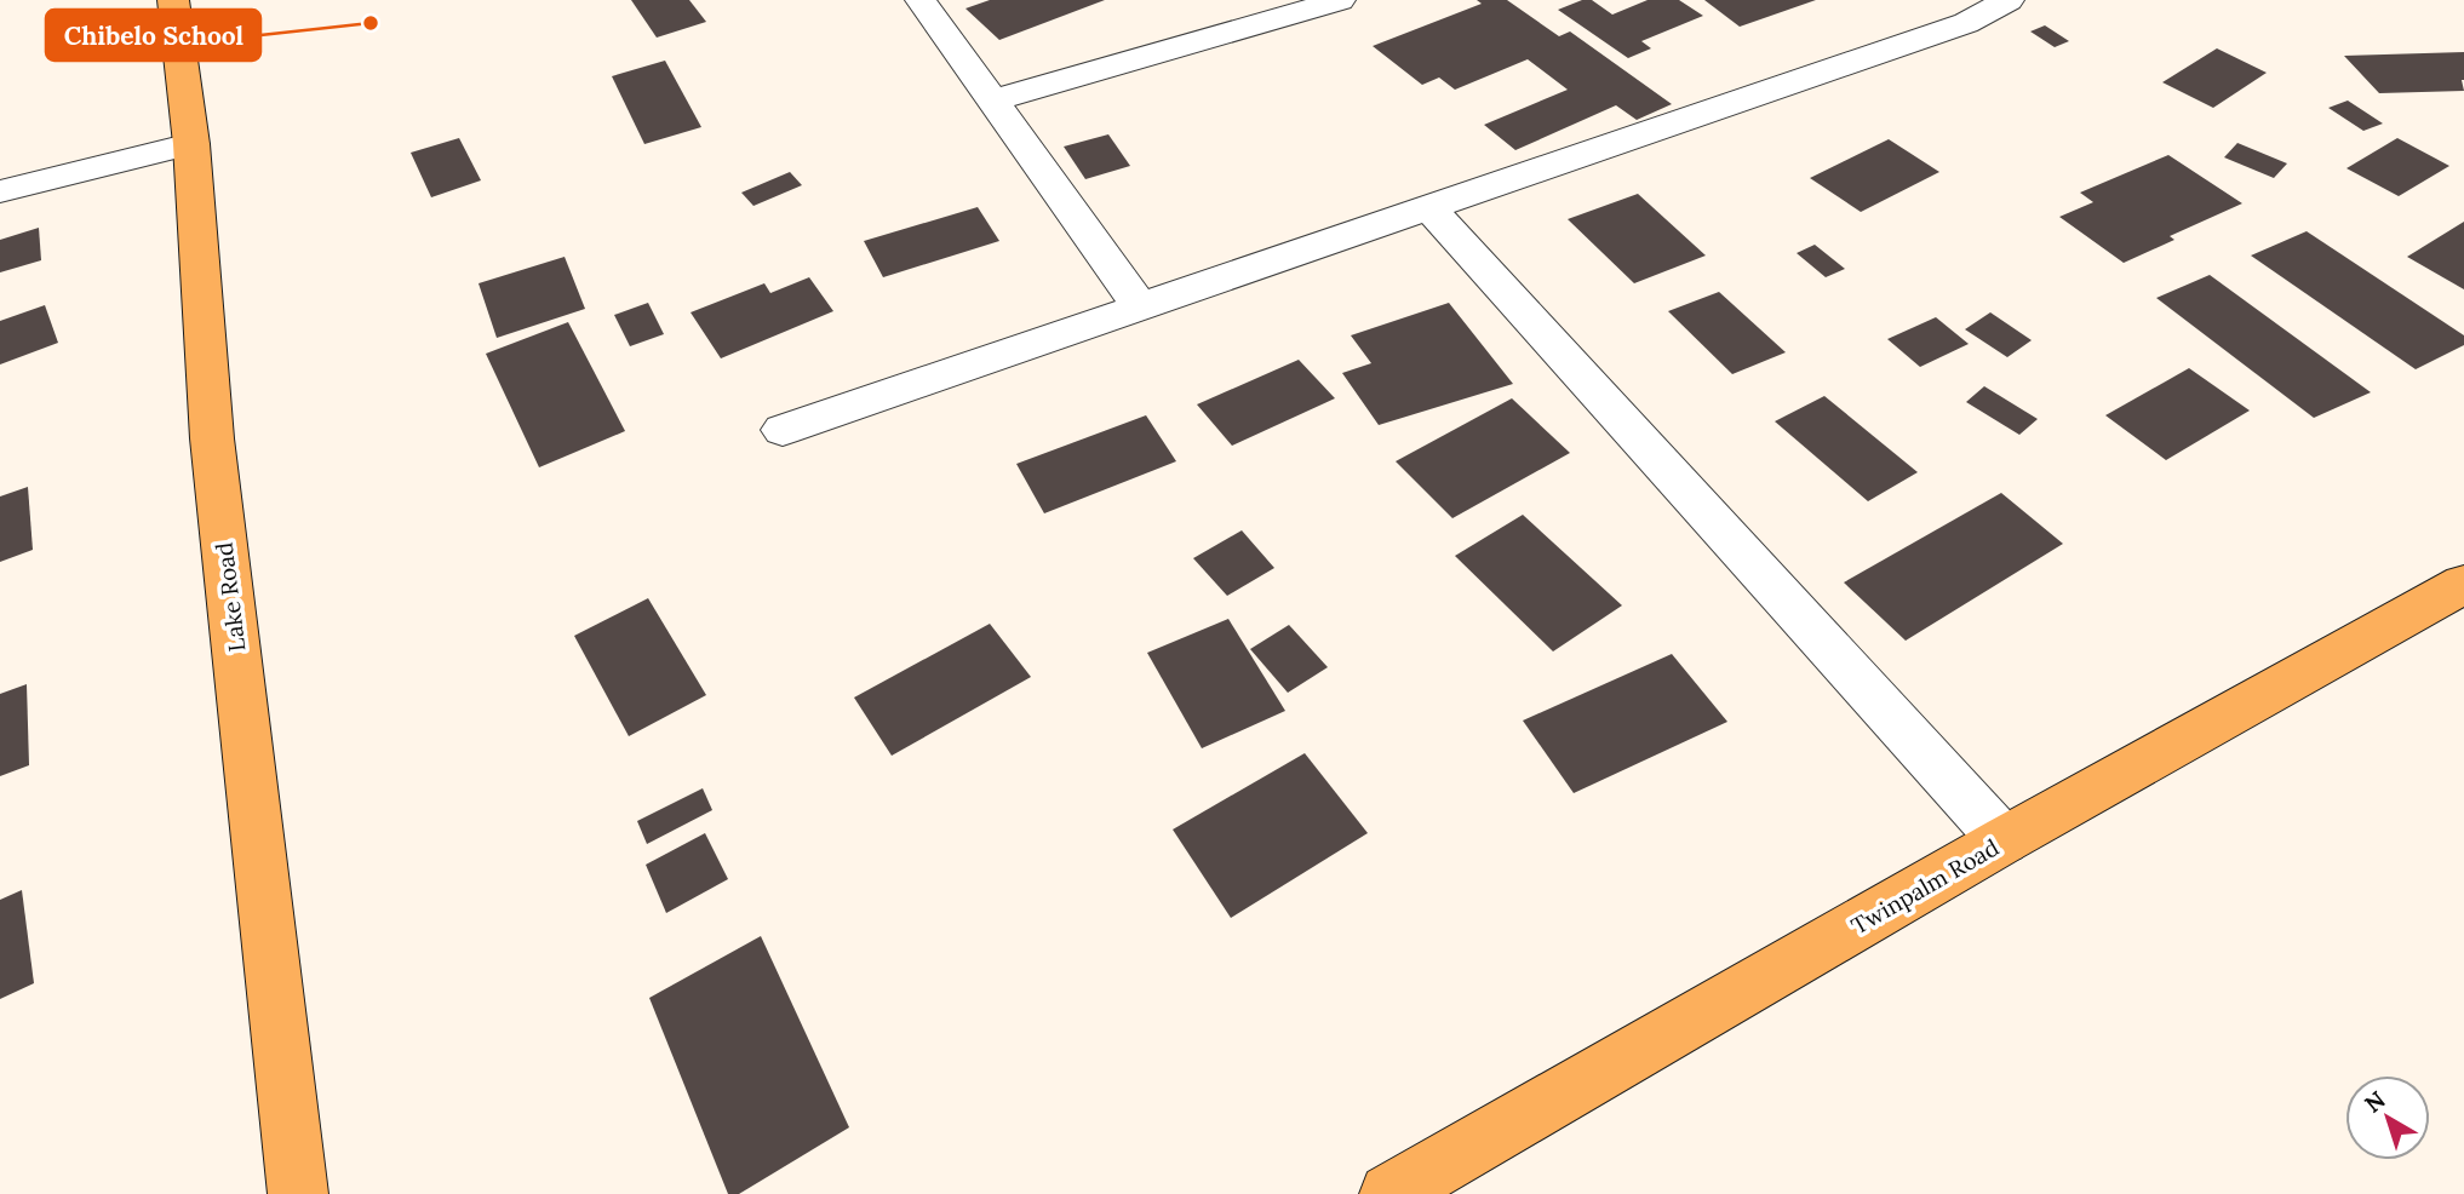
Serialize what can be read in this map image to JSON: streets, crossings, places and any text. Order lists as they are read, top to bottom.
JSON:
{
  "streets": {
    "main road": ["Lake Road", "Twinpalm Road"]
  },
  "places": ["Chibelo School"],
  "north": "top left"
}
